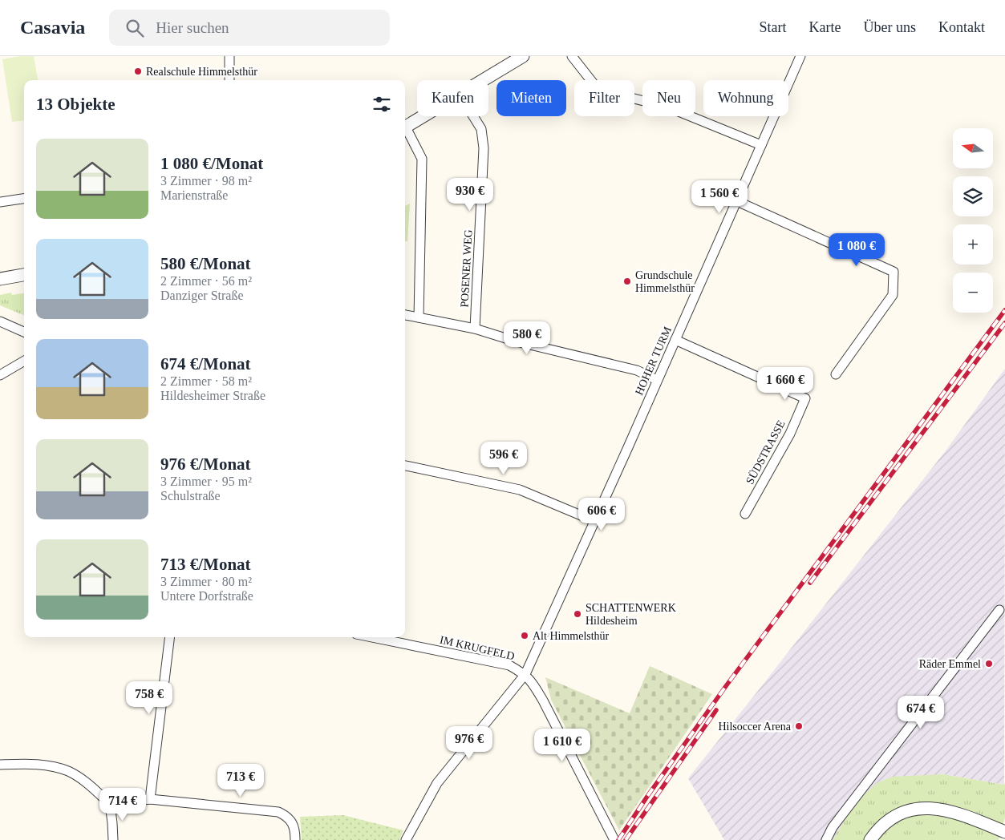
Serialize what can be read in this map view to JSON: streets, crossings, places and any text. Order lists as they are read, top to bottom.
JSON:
{
  "streets": {
    "street": [
      "POSENER WEG",
      "HOHER TURM",
      "SÜDSTRASSE",
      "IM KRUGFELD"
    ]
  },
  "crossings": [
    ["HOHER TURM", "SÜDSTRASSE"],
    ["HOHER TURM", "IM KRUGFELD"]
  ],
  "places": [
    "Realschule Himmelsthür",
    "Grundschule Himmelsthür",
    "SCHATTENWERK Hildesheim",
    "Alt Himmelsthür",
    "Räder Emmel",
    "Hilsoccer Arena"
  ],
  "north": "left",
  "page": {
    "header": "Casavia",
    "search": "Hier suchen",
    "nav": [
      "Start",
      "Karte",
      "Über uns",
      "Kontakt"
    ],
    "chip": [
      "Kaufen",
      "Mieten",
      "Filter",
      "Neu",
      "Wohnung"
    ],
    "heading": "13 Objekte",
    "map_buttons": ["+", "−"],
    "list": [
      {
        "name": "1 080 €/Monat",
        "note": "3 Zimmer · 98 m² · Marienstraße"
      },
      {
        "name": "580 €/Monat",
        "note": "2 Zimmer · 56 m² · Danziger Straße"
      },
      {
        "name": "674 €/Monat",
        "note": "2 Zimmer · 58 m² · Hildesheimer Straße"
      },
      {
        "name": "976 €/Monat",
        "note": "3 Zimmer · 95 m² · Schulstraße"
      },
      {
        "name": "713 €/Monat",
        "note": "3 Zimmer · 80 m² · Untere Dorfstraße"
      }
    ],
    "price": [
      "930 €",
      "1 560 €",
      "1 080 €",
      "580 €",
      "1 660 €",
      "596 €",
      "606 €",
      "758 €",
      "674 €",
      "976 €",
      "1 610 €",
      "713 €",
      "714 €"
    ]
  }
}
